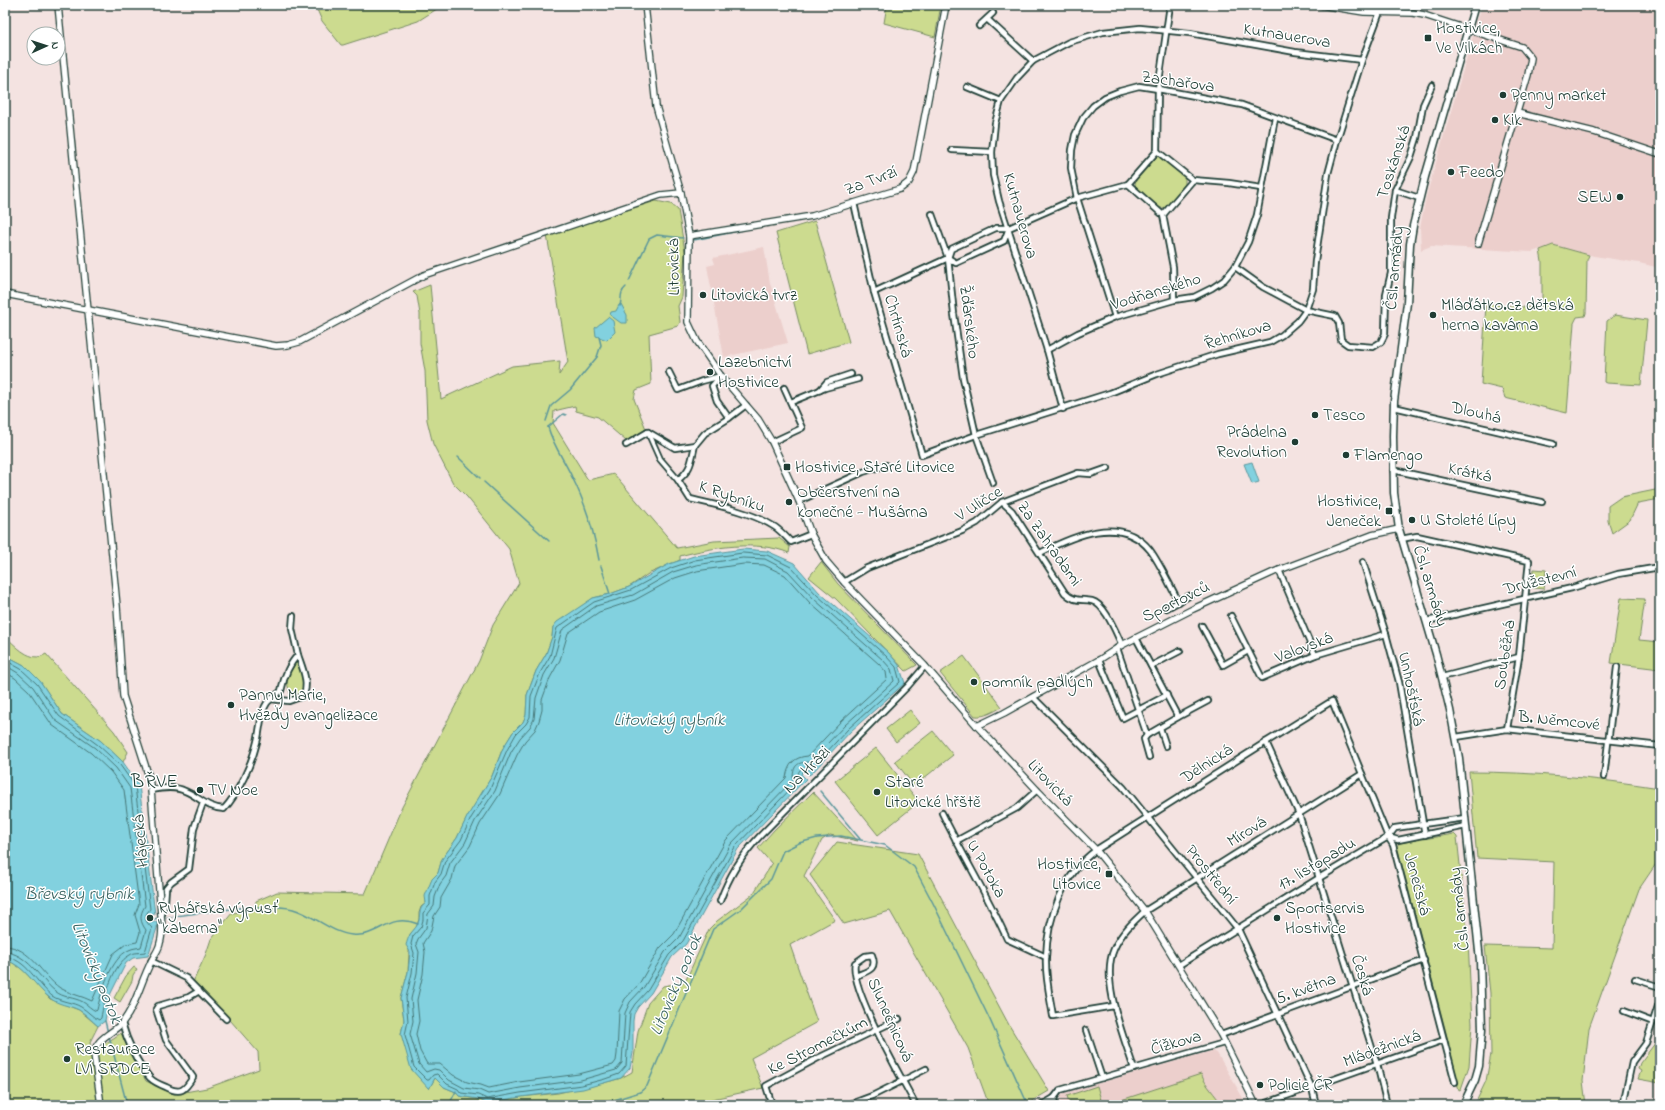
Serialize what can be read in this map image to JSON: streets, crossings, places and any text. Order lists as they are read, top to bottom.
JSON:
{
  "streets": {
    "main road": ["Čsl. armády"],
    "street": [
      "Kutnauerova",
      "Zachařova",
      "Toskánská",
      "Za Tvrzí",
      "Litovická",
      "Vodňanského",
      "Žďárského",
      "Chrtínská",
      "Řehníkova",
      "Dlouhá",
      "Krátká",
      "K Rybníku",
      "V Uličce",
      "Za Zahradami",
      "Družstevní",
      "Sportovců",
      "Valovská",
      "Souběžná",
      "Unhošťská",
      "B. Němcové",
      "Dělnická",
      "Na Hrázi",
      "Mírová",
      "Hájecká",
      "17. listopadu",
      "U Potoka",
      "Prostřední",
      "Jenečská",
      "Česká",
      "5. května",
      "Slunečnicová",
      "Čížkova",
      "Ke Stromečkům",
      "Mládežnická"
    ]
  },
  "crossings": [
    ["Kutnauerova", "Vodňanského"],
    ["Kutnauerova", "Řehníkova"],
    ["Zachařova", "Vodňanského"],
    ["Zachařova", "Řehníkova"],
    ["Toskánská", "Řehníkova"],
    ["Za Tvrzí", "Litovická"],
    ["Za Tvrzí", "Chrtínská"],
    ["Litovická", "K Rybníku"],
    ["Litovická", "V Uličce"],
    ["Litovická", "Sportovců"],
    ["Litovická", "Dělnická"],
    ["Litovická", "Na Hrázi"],
    ["Litovická", "Mírová"],
    ["Litovická", "17. listopadu"],
    ["Litovická", "5. května"],
    ["Litovická", "Čížkova"],
    ["Čsl. armády", "Dlouhá"],
    ["Čsl. armády", "Krátká"],
    ["Čsl. armády", "Družstevní"],
    ["Čsl. armády", "Sportovců"],
    ["Čsl. armády", "Souběžná"],
    ["Čsl. armády", "B. Němcové"],
    ["Čsl. armády", "17. listopadu"],
    ["Žďárského", "Řehníkova"],
    ["Chrtínská", "Řehníkova"],
    ["V Uličce", "Za Zahradami"],
    ["Za Zahradami", "Sportovců"],
    ["Družstevní", "Souběžná"],
    ["Sportovců", "Prostřední"],
    ["Valovská", "Unhošťská"],
    ["Souběžná", "B. Němcové"],
    ["Unhošťská", "17. listopadu"],
    ["Dělnická", "U Potoka"],
    ["Dělnická", "Prostřední"],
    ["Dělnická", "Jenečská"],
    ["Dělnická", "Česká"],
    ["Dělnická", "Čížkova"],
    ["Mírová", "Prostřední"],
    ["Mírová", "Jenečská"],
    ["Mírová", "Česká"],
    ["Mírová", "Čížkova"],
    ["17. listopadu", "Prostřední"],
    ["17. listopadu", "Jenečská"],
    ["17. listopadu", "Česká"],
    ["Prostřední", "5. května"],
    ["Prostřední", "Mládežnická"],
    ["Jenečská", "5. května"],
    ["Jenečská", "Mládežnická"],
    ["Česká", "5. května"],
    ["Česká", "Mládežnická"],
    ["Slunečnicová", "Ke Stromečkům"]
  ],
  "districts": ["BŘVE"],
  "water": ["Litovický rybník", "Břevský rybník", "Litovický potok"],
  "places": {
    "transit": [
      "Hostivice, Ve Vilkách",
      "Hostivice, Staré Litovice",
      "Hostivice, Jeneček",
      "Hostivice, Litovice"
    ],
    "other": [
      "Penny market",
      "Kik",
      "Feedo",
      "SEW",
      "Litovická tvrz",
      "Mláďátko.cz dětská herna kavárna",
      "Lazebnictví Hostivice",
      "Tesco",
      "Prádelna Revolution",
      "Flamengo",
      "Občerstvení na konečné - Mušárna",
      "U Stoleté Lípy",
      "pomník padlých",
      "Panny Marie, Hvězdy evangelizace",
      "TV Noe",
      "Staré Litovické hřště",
      "Rybářská výpusť \"kaberna\"",
      "Sportservis Hostivice",
      "Restaurace LVÍ SRDCE",
      "Policie ČR"
    ]
  },
  "north": "right"
}
